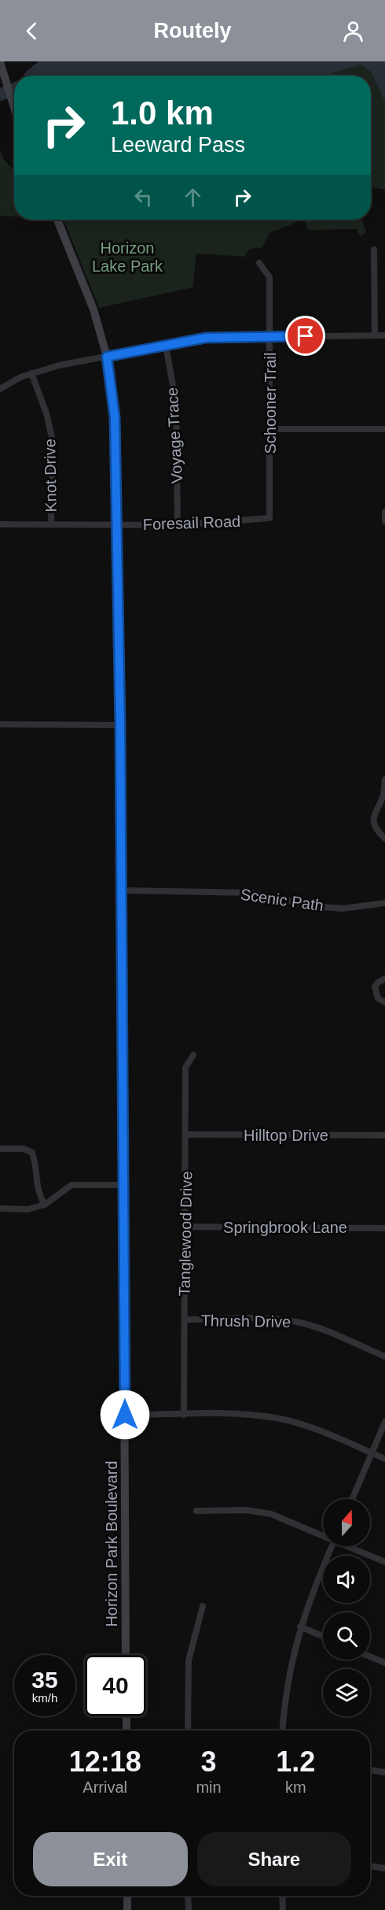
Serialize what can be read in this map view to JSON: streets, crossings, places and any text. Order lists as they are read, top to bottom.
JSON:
{
  "streets": {
    "street": [
      "Schooner Trail",
      "Voyage Trace",
      "Knot Drive",
      "Foresail Road",
      "Scenic Path",
      "Hilltop Drive",
      "Springbrook Lane",
      "Tanglewood Drive",
      "Thrush Drive",
      "Horizon Park Boulevard"
    ]
  },
  "crossings": [
    ["Schooner Trail", "Foresail Road"],
    ["Voyage Trace", "Foresail Road"],
    ["Knot Drive", "Foresail Road"],
    ["Foresail Road", "Horizon Park Boulevard"],
    ["Scenic Path", "Horizon Park Boulevard"],
    ["Hilltop Drive", "Tanglewood Drive"],
    ["Springbrook Lane", "Tanglewood Drive"],
    ["Tanglewood Drive", "Thrush Drive"]
  ],
  "parks": ["Horizon Lake Park"],
  "north": "top",
  "page": {
    "header": "Routely",
    "turn": ["1.0 km", "Leeward Pass"],
    "speed": "35 km/h",
    "limit": "40",
    "eta": [
      "12:18",
      "Arrival",
      "3",
      "min",
      "1.2",
      "km"
    ],
    "buttons": ["Exit", "Share"]
  }
}
